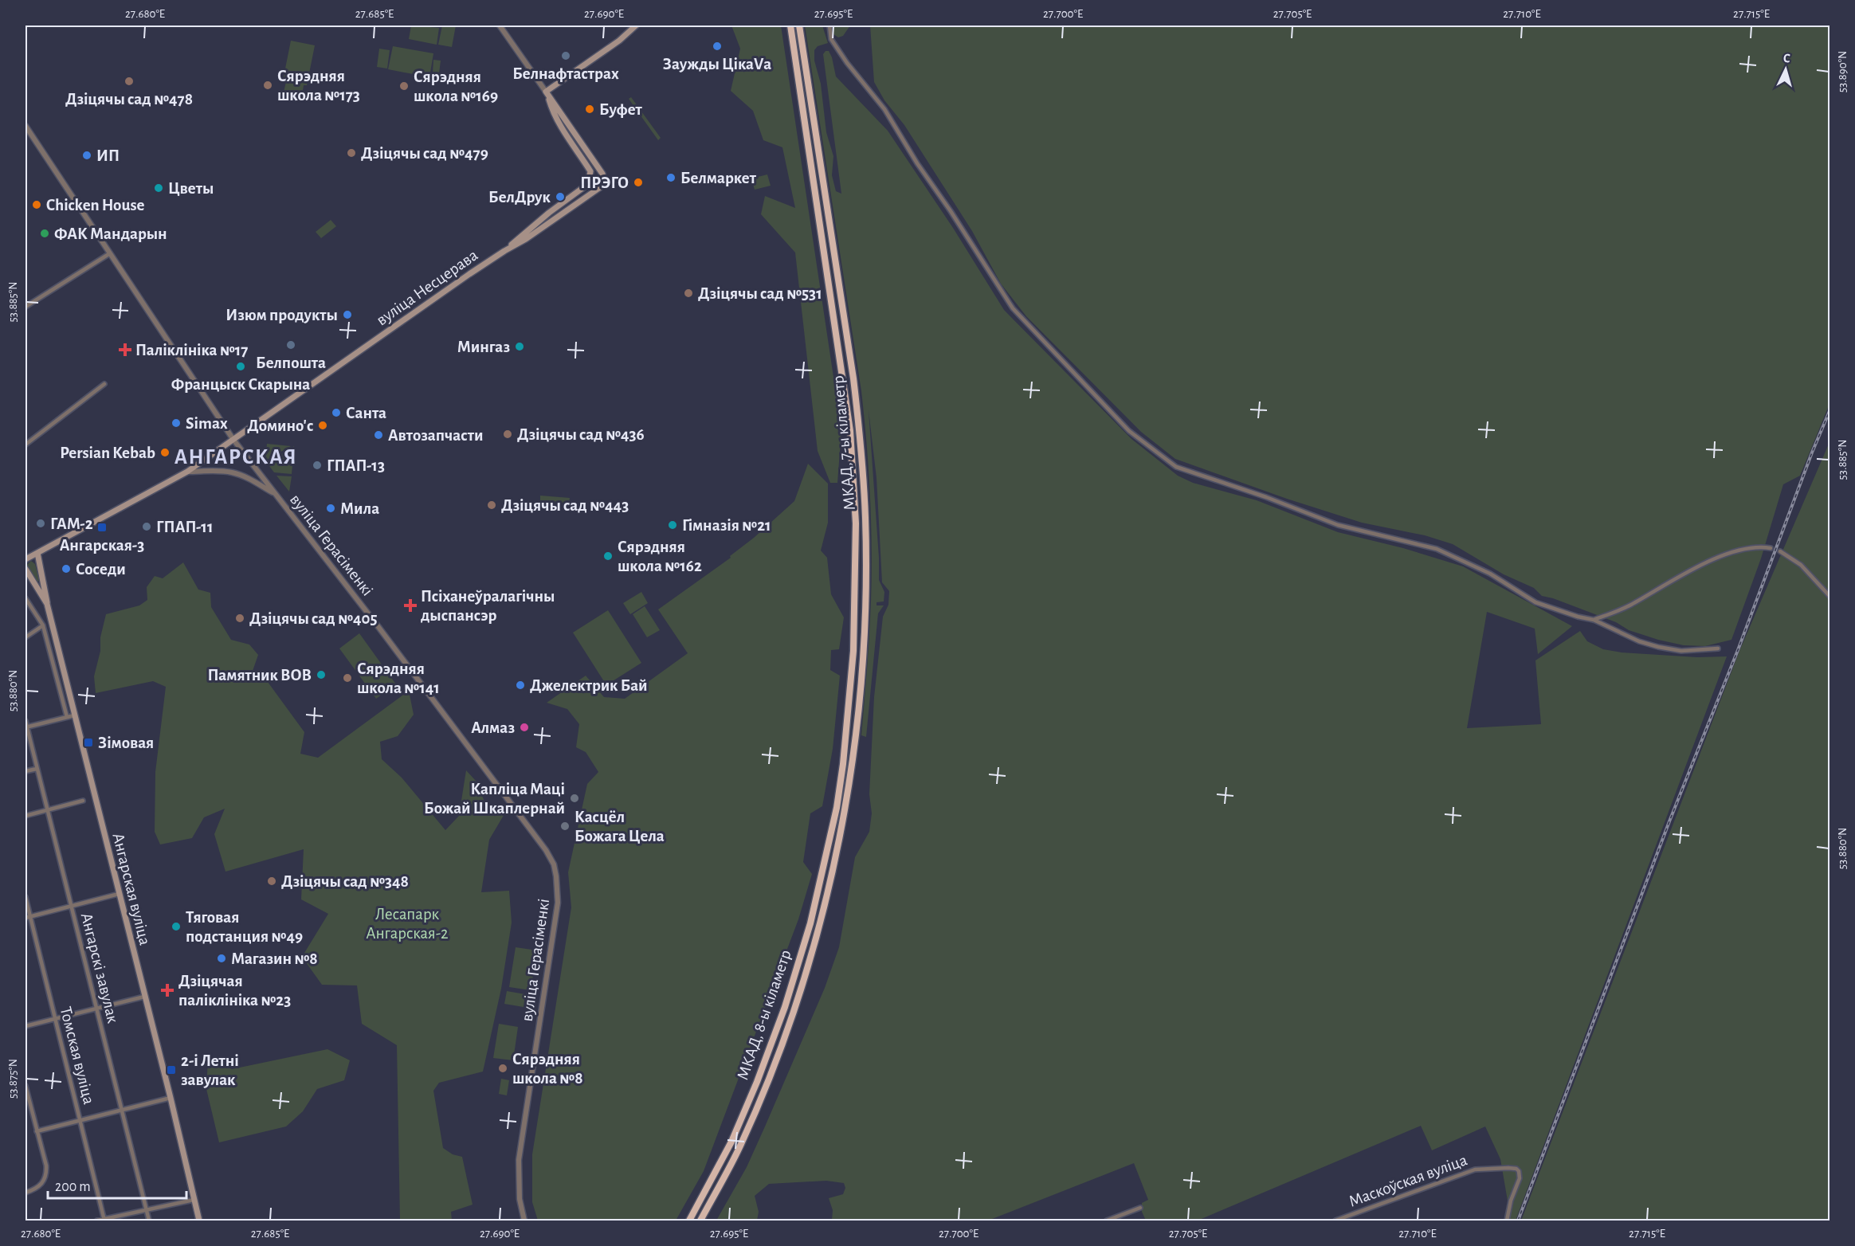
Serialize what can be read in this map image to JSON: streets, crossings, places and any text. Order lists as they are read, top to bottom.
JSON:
{
  "streets": {
    "highway": ["МКАД, 7-ы кіламетр", "МКАД, 8-ы кіламетр"],
    "main road": ["вуліца Несцерава", "Ангарская вуліца"],
    "street": [
      "вуліца Герасіменкі",
      "Ангарскі завулак",
      "Томская вуліца",
      "Маскоўская вуліца"
    ]
  },
  "crossings": [
    ["вуліца Несцерава", "вуліца Герасіменкі"],
    ["МКАД, 7-ы кіламетр", "МКАД, 8-ы кіламетр"]
  ],
  "districts": ["АНГАРСКАЯ"],
  "parks": ["Лесапарк Ангарская-2"],
  "places": {
    "other": [
      "Заужды ЦікаVа",
      "Белнафтастрах",
      "Дзіцячы сад №478",
      "Сярэдняя школа №173",
      "Сярэдняя школа №169",
      "Буфет",
      "Дзіцячы сад №479",
      "ИП",
      "Белмаркет",
      "ПРЭГО",
      "Цветы",
      "БелДрук",
      "Chicken House",
      "ФАК Мандарын",
      "Дзіцячы сад №531",
      "Изюм продукты",
      "Белпошта",
      "Мингаз",
      "Францыск Скарына",
      "Санта",
      "Simax",
      "Домино'c",
      "Дзіцячы сад №436",
      "Автозапчасти",
      "Persian Kebab",
      "ГПАП-13",
      "Дзіцячы сад №443",
      "Мила",
      "ГАМ-2",
      "Гімназія №21",
      "ГПАП-11",
      "Сярэдняя школа №162",
      "Соседи",
      "Дзіцячы сад №405",
      "Памятник ВОВ",
      "Сярэдняя школа №141",
      "Джелектрик Бай",
      "Алмаз",
      "Капліца Маці Божай Шкаплернай",
      "Касцёл Божага Цела",
      "Дзіцячы сад №348",
      "Тяговая подстанция №49",
      "Магазин №8",
      "Сярэдняя школа №8"
    ],
    "health": ["Паліклініка №17", "Псіханеўралагічны дыспансэр", "Дзіцячая паліклініка №23"],
    "transit": ["Ангарская-3", "Зімовая", "2-і Летні завулак"]
  },
  "scale_bar": "200 m",
  "north": "top",
  "coordinates": [
    "27.680°E",
    "27.685°E",
    "27.690°E",
    "27.695°E",
    "27.700°E",
    "27.705°E",
    "27.710°E",
    "27.715°E",
    "53.890°N",
    "53.885°N",
    "53.880°N",
    "53.875°N"
  ]
}
